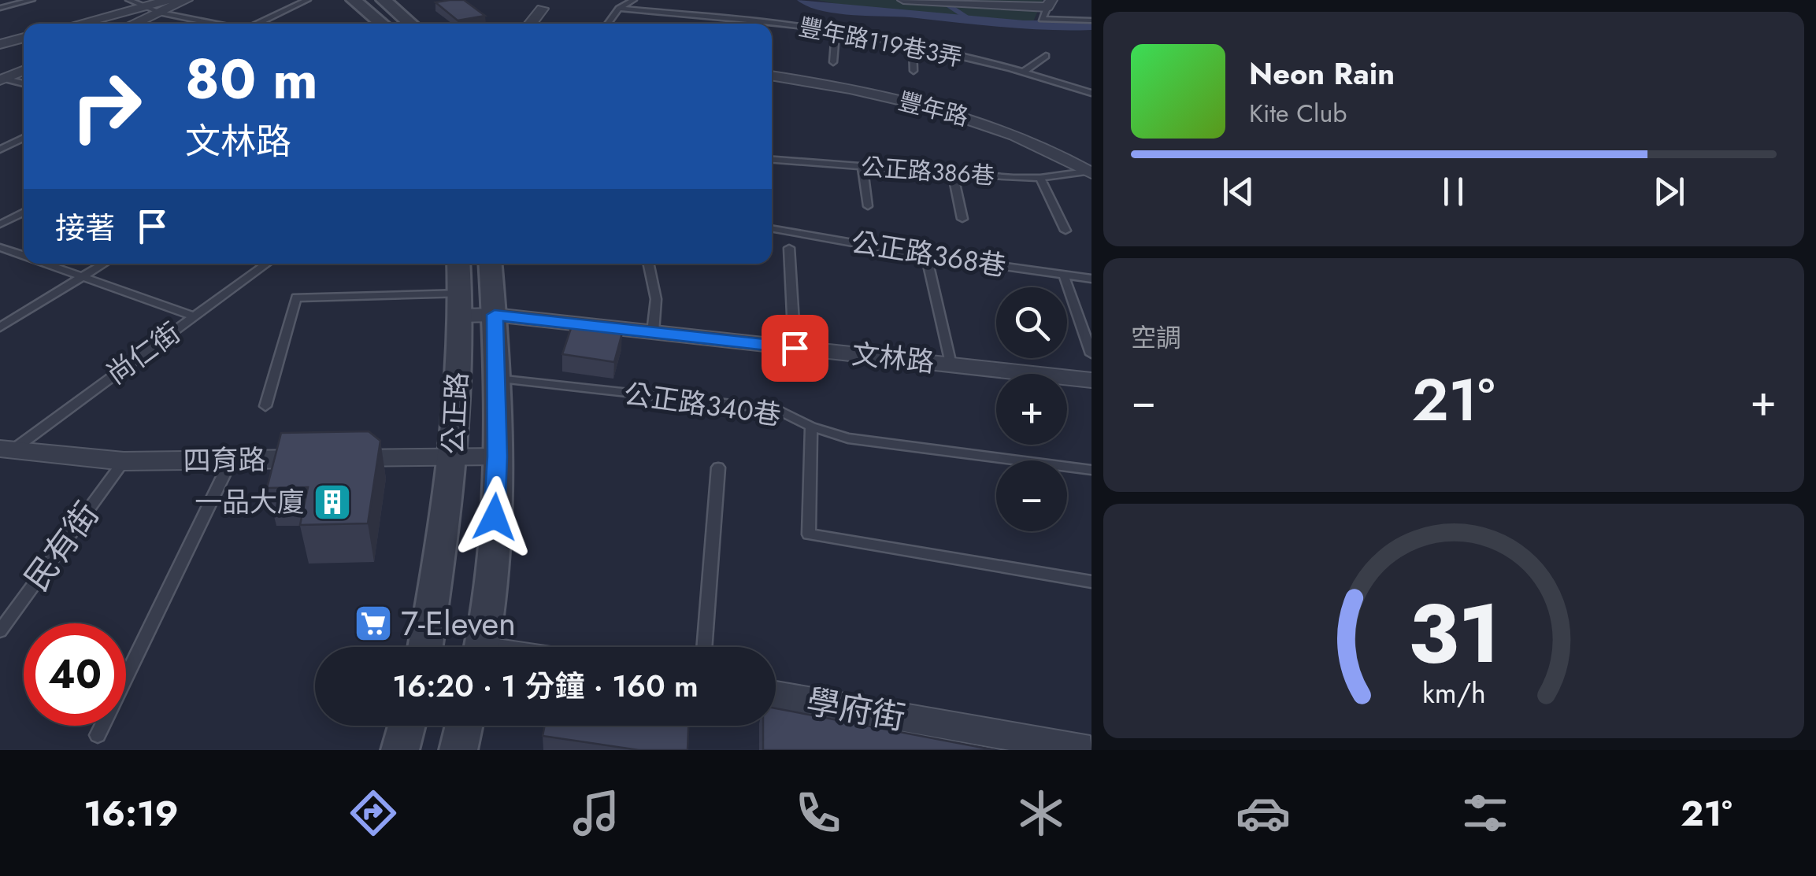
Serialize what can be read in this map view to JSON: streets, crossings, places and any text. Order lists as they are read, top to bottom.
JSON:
{
  "streets": {
    "street": [
      "豐年路",
      "文林路",
      "公正路",
      "四育路",
      "學府街"
    ],
    "lane": [
      "豐年路119巷3弄",
      "公正路386巷",
      "公正路368巷",
      "尚仁街",
      "公正路340巷",
      "民有街"
    ]
  },
  "crossings": [
    ["豐年路", "公正路386巷"],
    ["尚仁街", "四育路"],
    ["文林路", "公正路"],
    ["公正路340巷", "公正路"],
    ["公正路", "四育路"],
    ["四育路", "民有街"]
  ],
  "places": {
    "building": ["一品大廈"],
    "supermarket": ["7-Eleven"]
  },
  "page": {
    "turn": ["80 m", "文林路"],
    "song": ["Neon Rain", "Kite Club"],
    "then": "接著",
    "tile": "空調",
    "map_buttons": ["+", "−"],
    "heat": ["−", "21°", "+"],
    "limit": "40",
    "trip": "16:20 · 1 分鐘 · 160 m",
    "tabs": ["16:19", "21°"],
    "gauge": ["31", "km/h"]
  }
}
